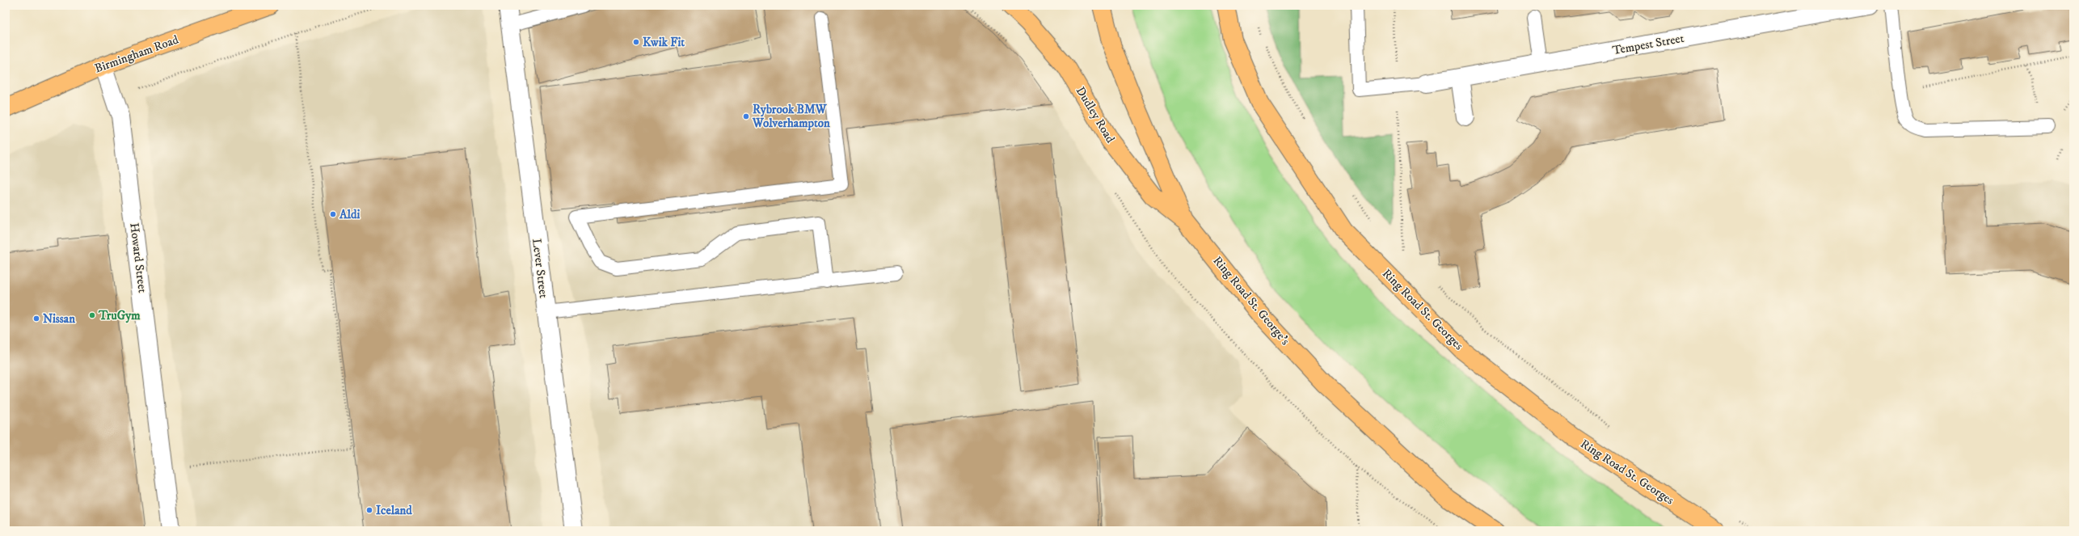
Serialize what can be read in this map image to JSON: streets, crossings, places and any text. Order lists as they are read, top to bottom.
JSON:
{
  "streets": {
    "highway": [
      "Birmingham Road",
      "Dudley Road",
      "Ring Road St. George's",
      "Ring Road St. Georges"
    ],
    "street": ["Tempest Street", "Howard Street", "Lever Street"]
  },
  "crossings": [
    ["Birmingham Road", "Howard Street"],
    ["Dudley Road", "Ring Road St. George's"]
  ],
  "places": [
    "Kwik Fit",
    "Rybrook BMW Wolverhampton",
    "Aldi",
    "TruGym",
    "Nissan",
    "Iceland"
  ]
}
